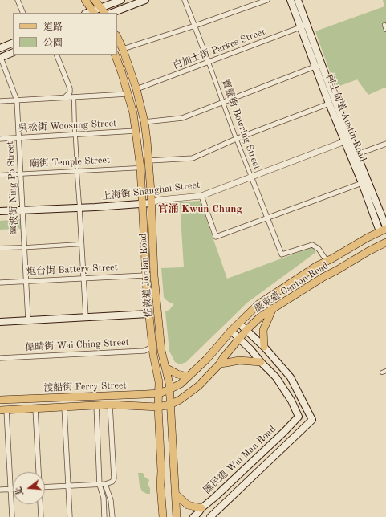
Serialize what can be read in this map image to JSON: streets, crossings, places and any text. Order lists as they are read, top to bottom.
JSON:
{
  "streets": {
    "main road": [
      "柯士甸道 Austin Road",
      "上海街 Shanghai Street",
      "佐敦道 Jordan Road",
      "廣東道 Canton Road",
      "渡船街 Ferry Street",
      "匯民道 Wui Man Road"
    ],
    "street": [
      "白加士街 Parkes Street",
      "寶靈街 Bowring Street",
      "吳松街 Woosung Street",
      "廟街 Temple Street",
      "寧波街 Ning Po Street",
      "炮台街 Battery Street",
      "偉晴街 Wai Ching Street"
    ]
  },
  "crossings": [
    ["白加士街 Parkes Street", "柯士甸道 Austin Road"],
    ["白加士街 Parkes Street", "寶靈街 Bowring Street"],
    ["白加士街 Parkes Street", "佐敦道 Jordan Road"],
    ["柯士甸道 Austin Road", "上海街 Shanghai Street"],
    ["柯士甸道 Austin Road", "廣東道 Canton Road"],
    ["寶靈街 Bowring Street", "上海街 Shanghai Street"],
    ["寶靈街 Bowring Street", "廣東道 Canton Road"],
    ["吳松街 Woosung Street", "寧波街 Ning Po Street"],
    ["吳松街 Woosung Street", "佐敦道 Jordan Road"],
    ["廟街 Temple Street", "寧波街 Ning Po Street"],
    ["廟街 Temple Street", "佐敦道 Jordan Road"],
    ["寧波街 Ning Po Street", "上海街 Shanghai Street"],
    ["寧波街 Ning Po Street", "炮台街 Battery Street"],
    ["上海街 Shanghai Street", "佐敦道 Jordan Road"],
    ["炮台街 Battery Street", "佐敦道 Jordan Road"],
    ["佐敦道 Jordan Road", "廣東道 Canton Road"],
    ["佐敦道 Jordan Road", "偉晴街 Wai Ching Street"],
    ["佐敦道 Jordan Road", "渡船街 Ferry Street"],
    ["廣東道 Canton Road", "渡船街 Ferry Street"]
  ],
  "districts": ["官涌 Kwun Chung"],
  "legend": ["道路", "公園"],
  "north": "left"
}
